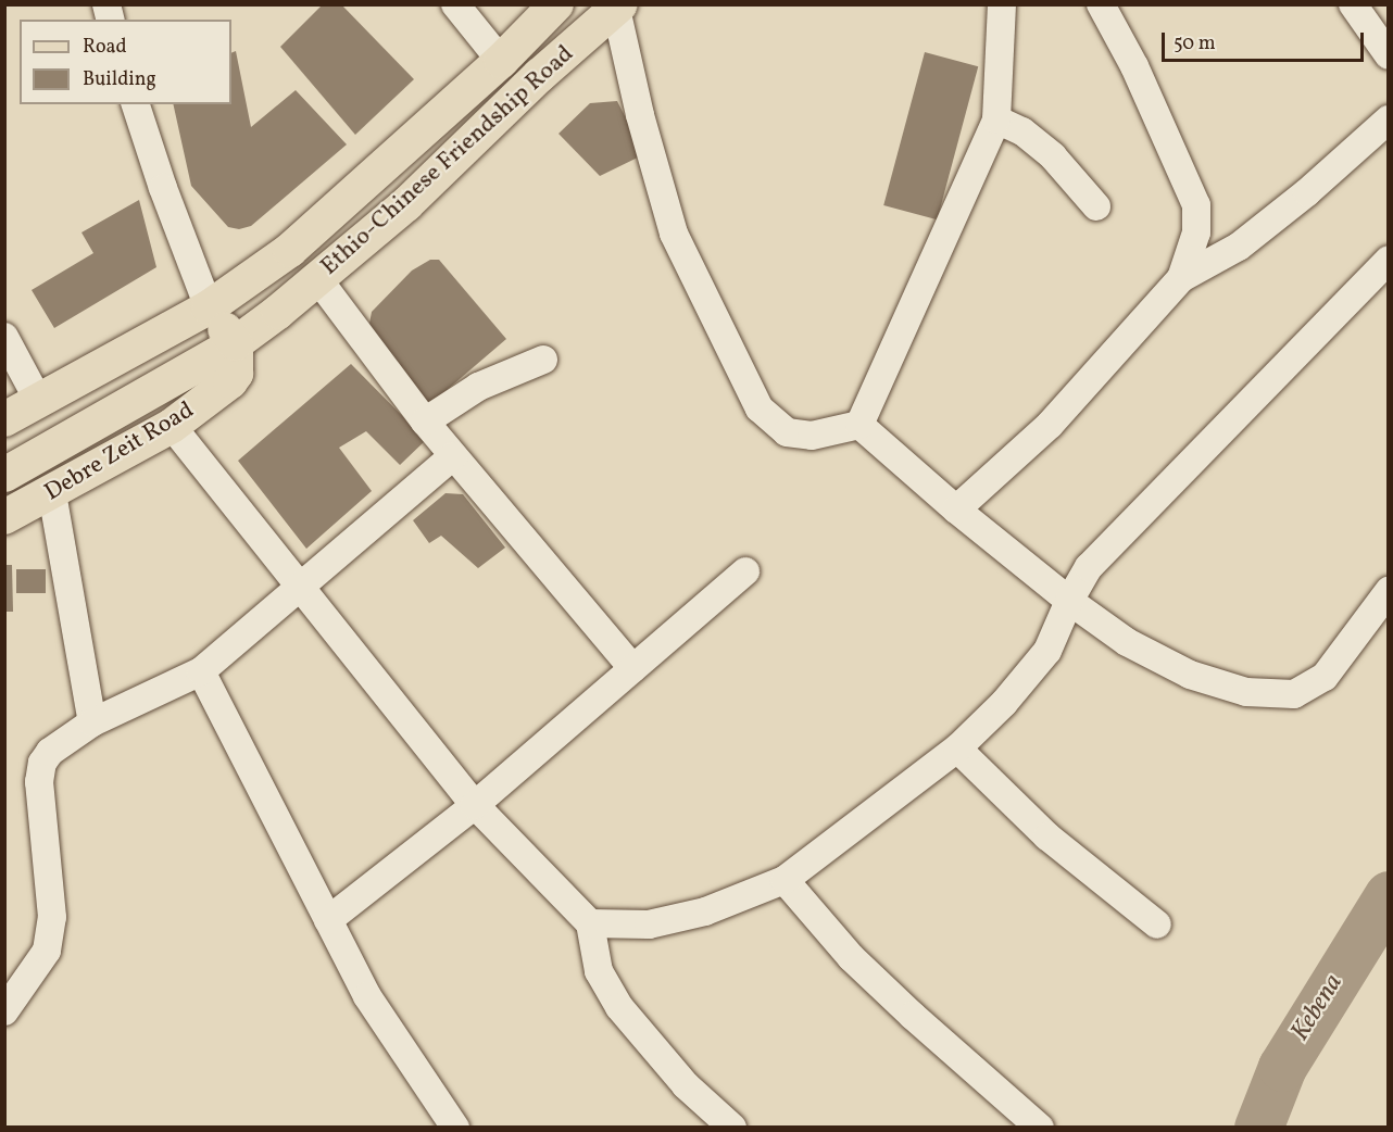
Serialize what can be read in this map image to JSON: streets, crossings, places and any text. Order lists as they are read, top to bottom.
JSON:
{
  "streets": {
    "main road": ["Ethio-Chinese Friendship Road", "Debre Zeit Road"]
  },
  "crossings": [
    ["Ethio-Chinese Friendship Road", "Debre Zeit Road"]
  ],
  "water": ["Kebena"],
  "legend": ["Road", "Building"],
  "scale_bar": "50 m"
}
